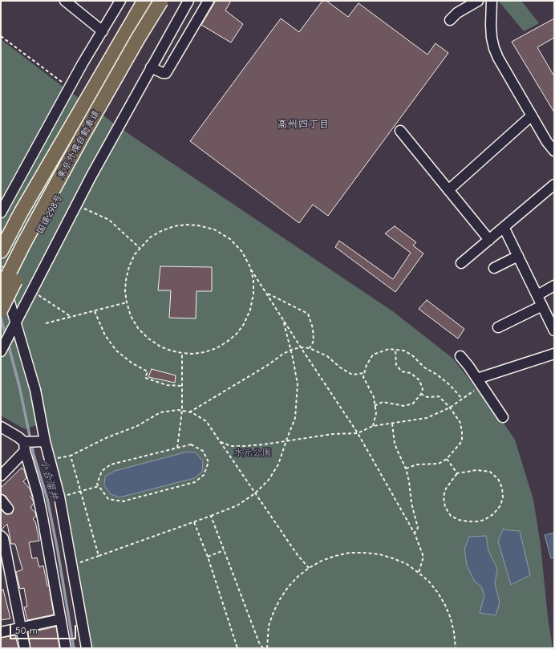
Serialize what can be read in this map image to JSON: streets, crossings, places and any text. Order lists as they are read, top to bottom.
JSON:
{
  "streets": {
    "highway": ["東京外環自動車道", "国道298号"]
  },
  "districts": ["高州四丁目"],
  "water": ["小合溜井"],
  "parks": ["水元公園"],
  "scale_bar": "50 m"
}
